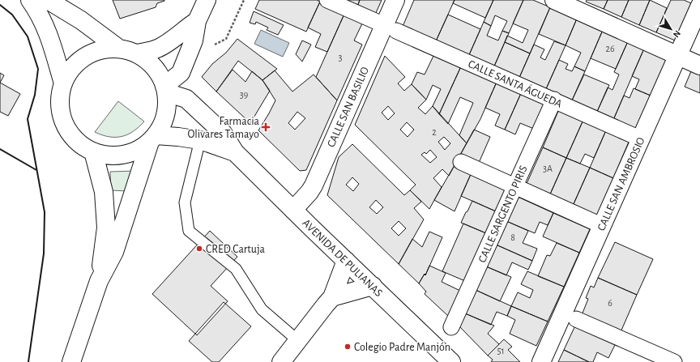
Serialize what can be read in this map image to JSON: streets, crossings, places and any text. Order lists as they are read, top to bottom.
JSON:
{
  "streets": {
    "main road": ["CALLE SAN BASILIO", "CALLE SAN AMBROSIO", "AVENIDA DE PULIANAS"],
    "street": ["CALLE SANTA ÁGUEDA", "CALLE SARGENTO PIRIS"]
  },
  "crossings": [
    ["CALLE SANTA ÁGUEDA", "CALLE SARGENTO PIRIS"],
    ["CALLE SAN BASILIO", "AVENIDA DE PULIANAS"]
  ],
  "places": {
    "health": ["Farmacia Olivares Tamayo"],
    "other": ["CRED Cartuja", "Colegio Padre Manjón"]
  },
  "house_numbers": [
    "26",
    "3",
    "39",
    "2",
    "3A",
    "8",
    "6",
    "51"
  ],
  "north": "bottom right"
}
